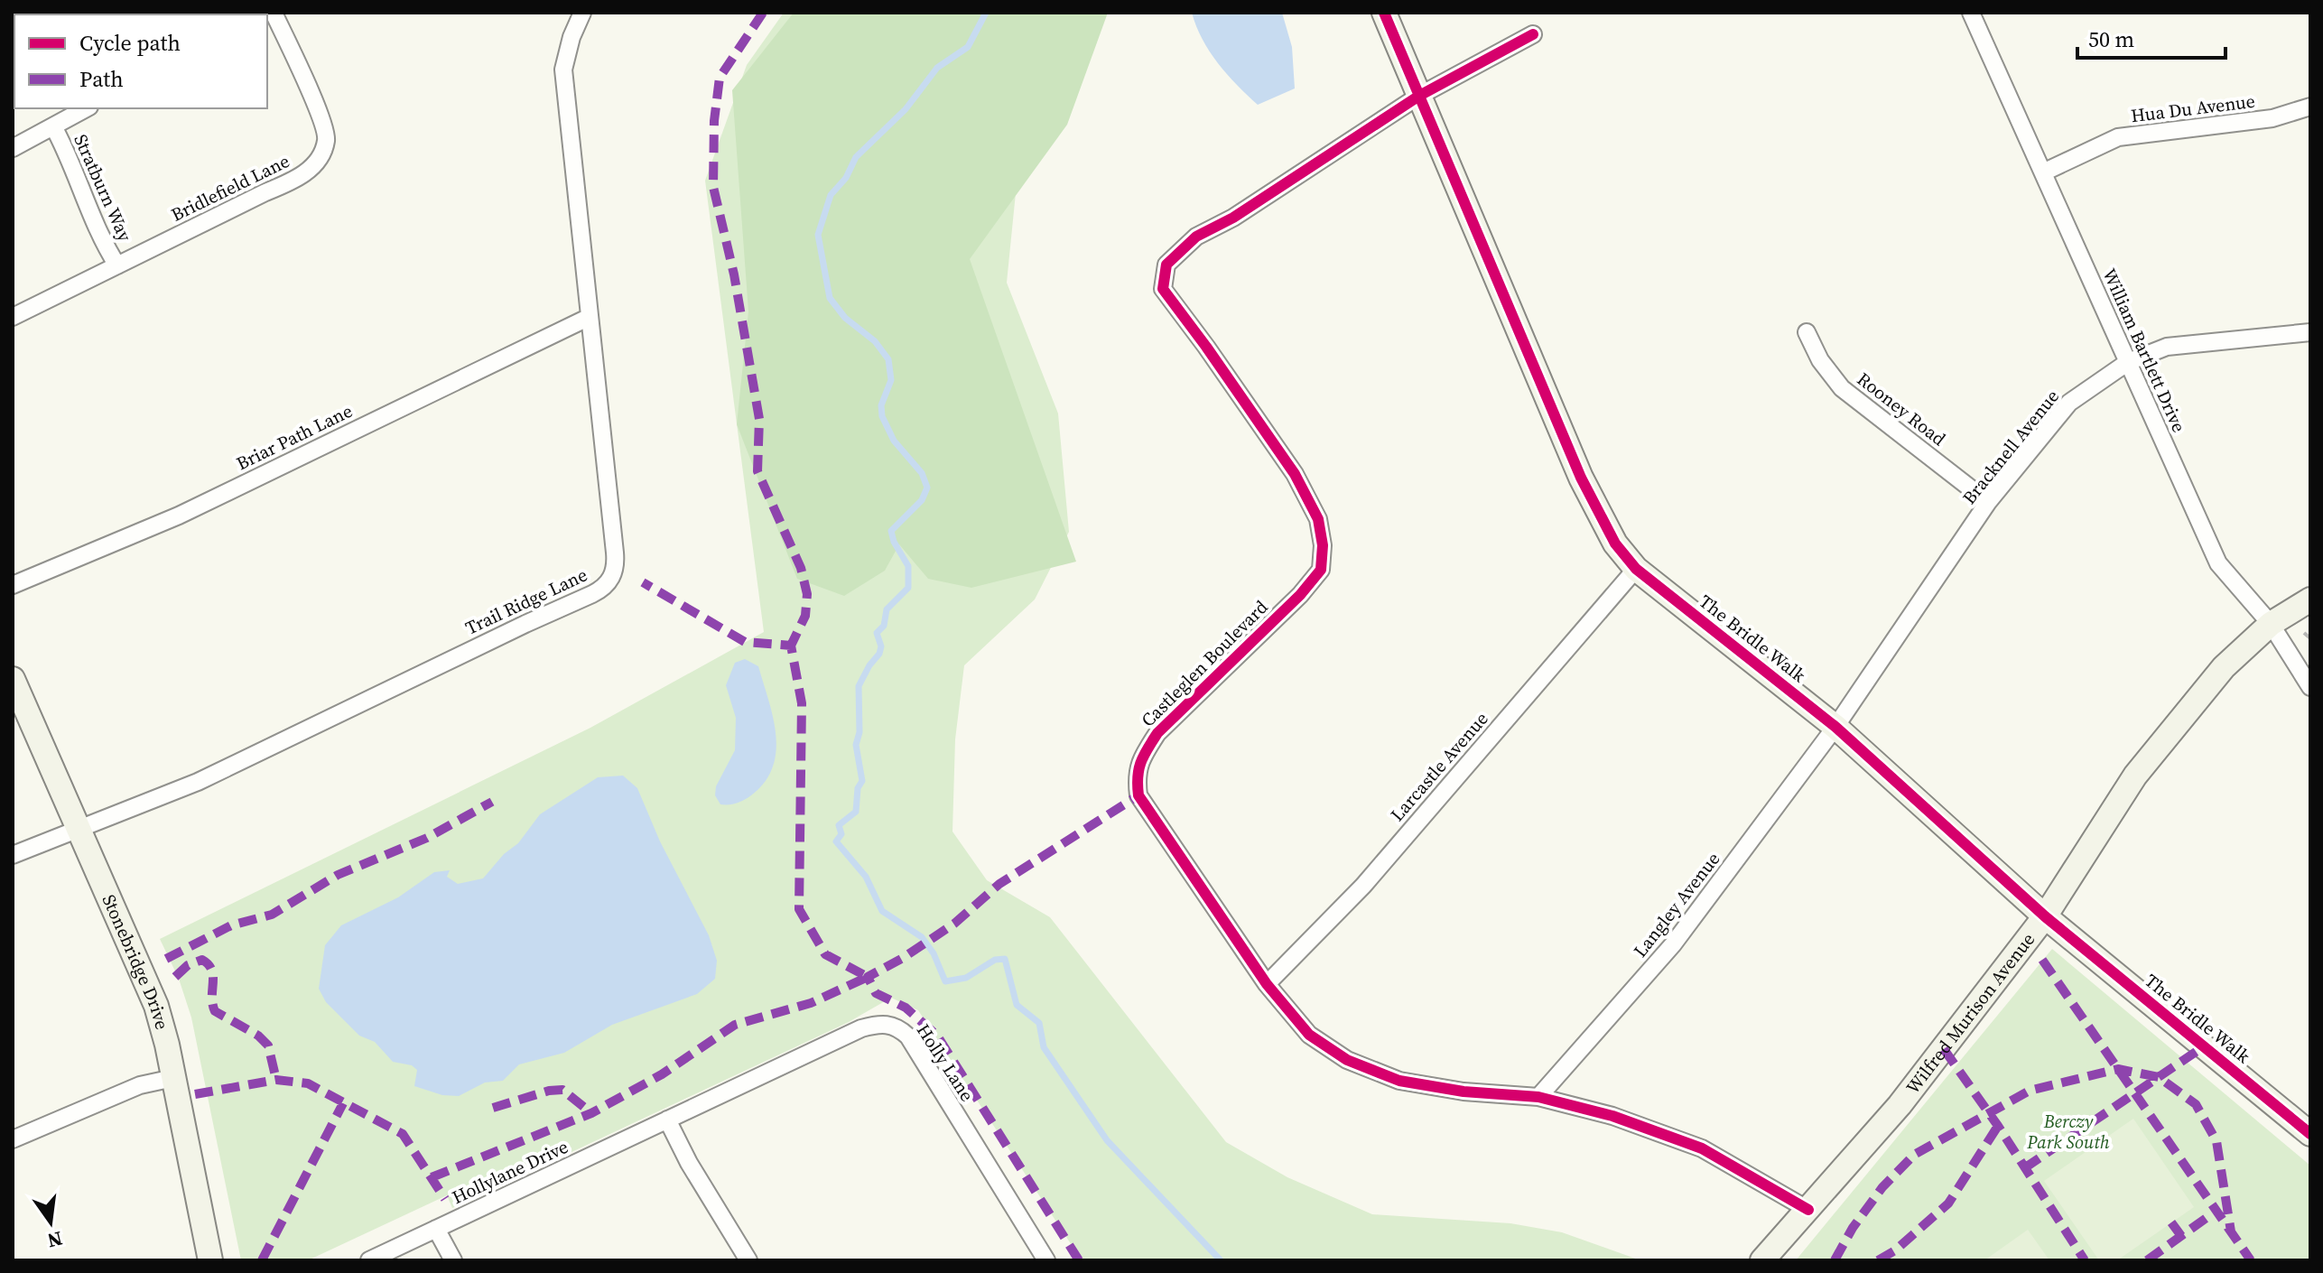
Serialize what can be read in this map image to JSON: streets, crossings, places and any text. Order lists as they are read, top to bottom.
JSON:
{
  "streets": {
    "street": [
      "Hua Du Avenue",
      "Stratburn Way",
      "Bridlefield Lane",
      "William Bartlett Drive",
      "Rooney Road",
      "Briar Path Lane",
      "Bracknell Avenue",
      "Trail Ridge Lane",
      "The Bridle Walk",
      "Castleglen Boulevard",
      "Larcastle Avenue",
      "Langley Avenue",
      "Stonebridge Drive",
      "Wilfred Murison Avenue",
      "Holly Lane",
      "Hollylane Drive"
    ]
  },
  "crossings": [
    ["Hua Du Avenue", "William Bartlett Drive"],
    ["Stratburn Way", "Bridlefield Lane"],
    ["William Bartlett Drive", "Bracknell Avenue"],
    ["William Bartlett Drive", "Wilfred Murison Avenue"],
    ["Rooney Road", "Bracknell Avenue"],
    ["Briar Path Lane", "Trail Ridge Lane"],
    ["Bracknell Avenue", "The Bridle Walk"],
    ["Bracknell Avenue", "Langley Avenue"],
    ["Trail Ridge Lane", "Stonebridge Drive"],
    ["The Bridle Walk", "Castleglen Boulevard"],
    ["The Bridle Walk", "Larcastle Avenue"],
    ["The Bridle Walk", "Langley Avenue"],
    ["The Bridle Walk", "Wilfred Murison Avenue"],
    ["Castleglen Boulevard", "Larcastle Avenue"],
    ["Castleglen Boulevard", "Langley Avenue"],
    ["Castleglen Boulevard", "Wilfred Murison Avenue"],
    ["Holly Lane", "Hollylane Drive"]
  ],
  "parks": ["Berczy Park South"],
  "legend": ["Cycle path", "Path"],
  "scale_bar": "50 m",
  "north": "bottom"
}
